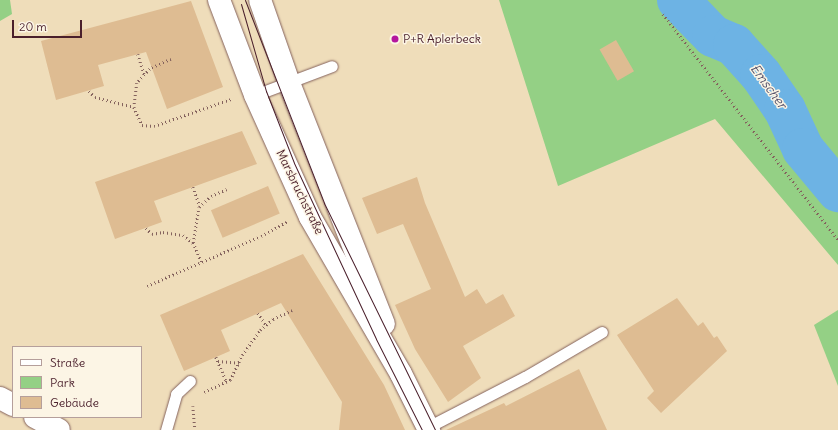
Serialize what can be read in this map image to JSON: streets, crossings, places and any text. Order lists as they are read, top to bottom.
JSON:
{
  "streets": {
    "street": ["Marsbruchstraße"]
  },
  "water": ["Emscher"],
  "places": ["P+R Aplerbeck"],
  "legend": ["Straße", "Park", "Gebäude"],
  "scale_bar": "20 m"
}
